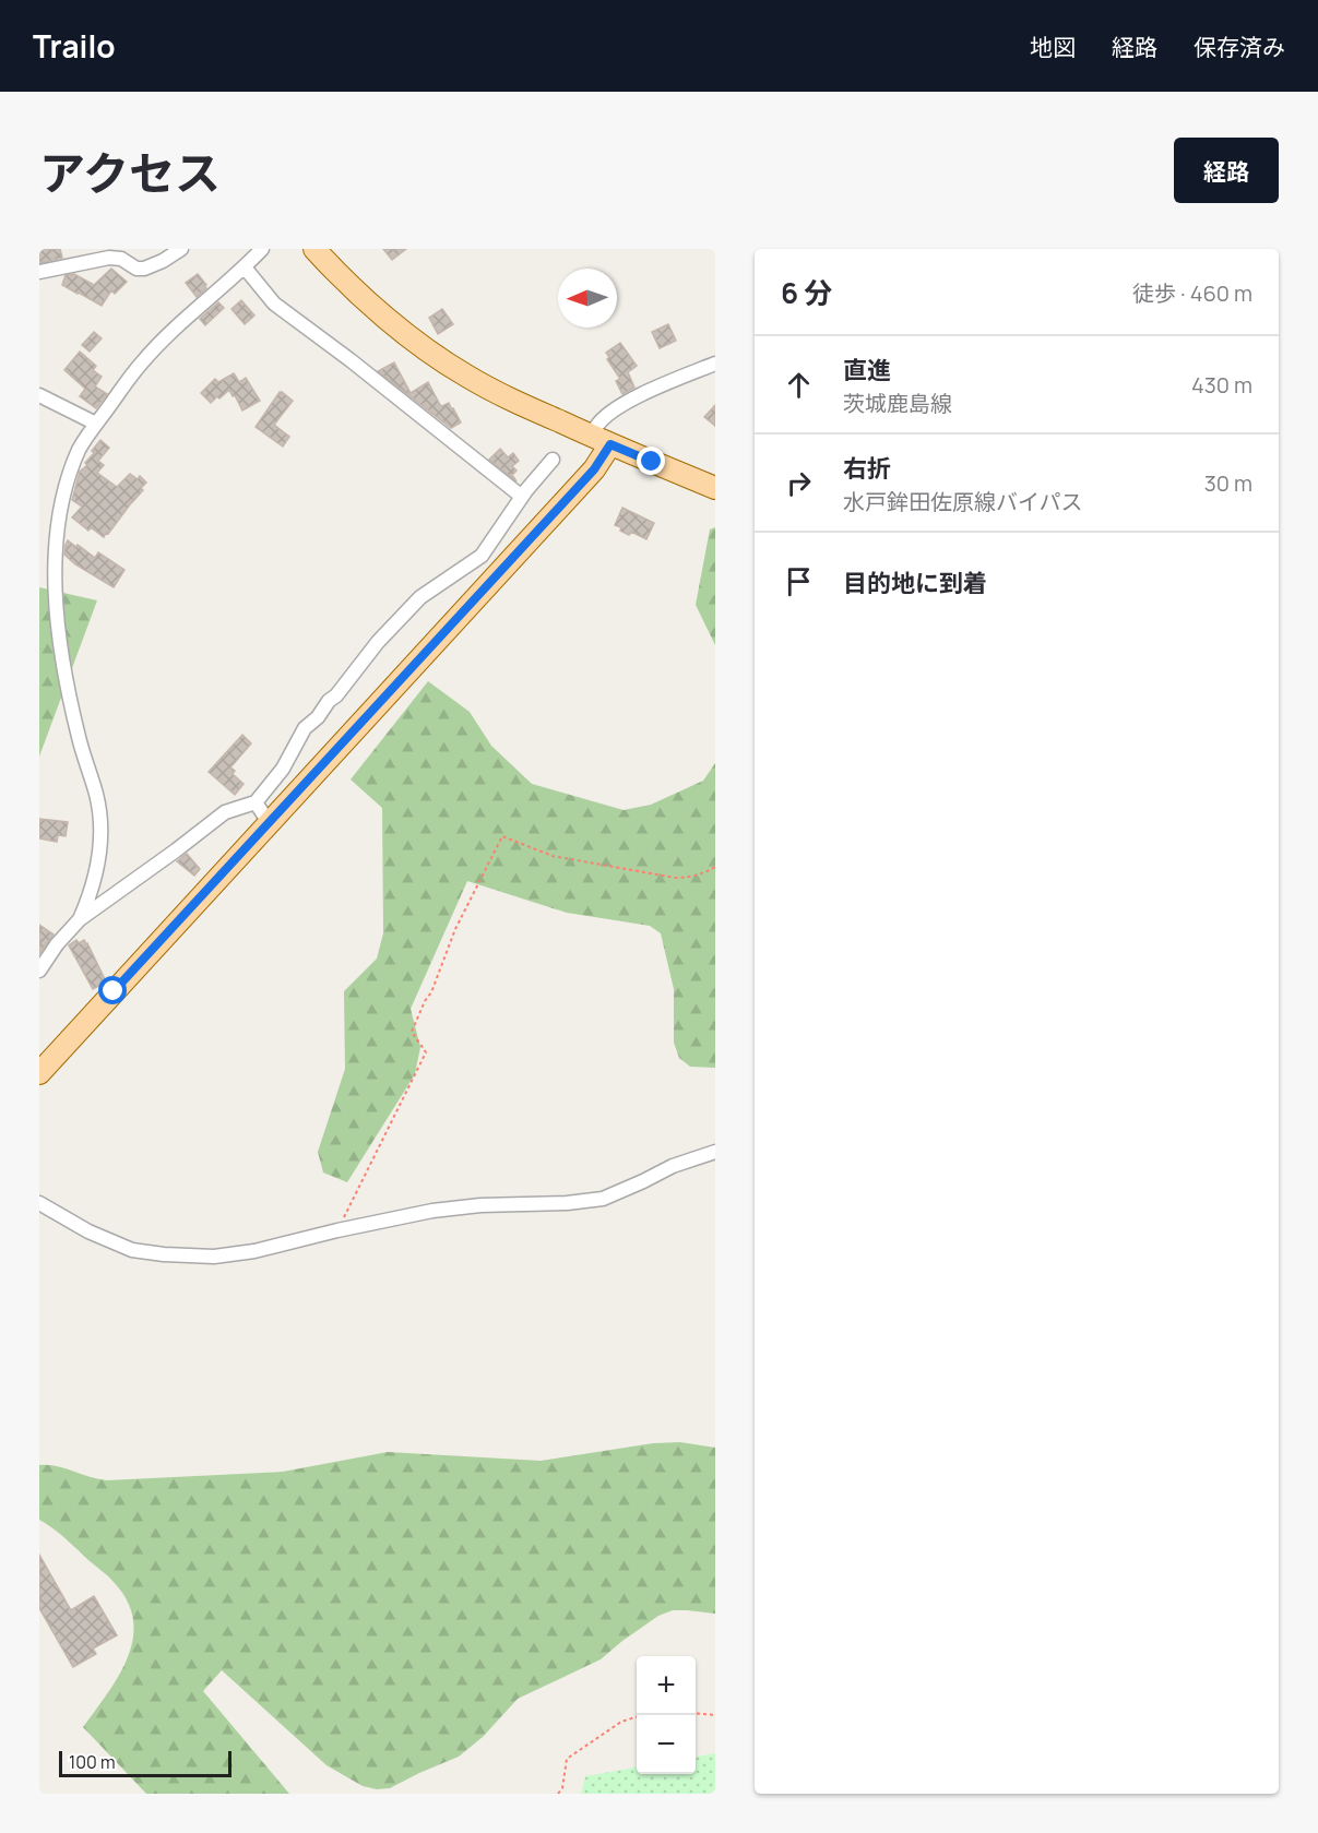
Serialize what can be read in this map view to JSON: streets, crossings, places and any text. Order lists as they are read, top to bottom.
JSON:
{
  "scale_bar": "100 m",
  "north": "left",
  "page": {
    "header": "Trailo",
    "nav": ["地図", "経路", "保存済み"],
    "title": "アクセス",
    "buttons": "経路",
    "heading": ["6 分", "徒歩 · 460 m"],
    "list": [
      ["直進", "茨城鹿島線", "430 m"],
      ["右折", "水戸鉾田佐原線バイパス", "30 m"],
      "目的地に到着"
    ],
    "map_buttons": ["+", "−"],
    "scale": "100 m"
  }
}
